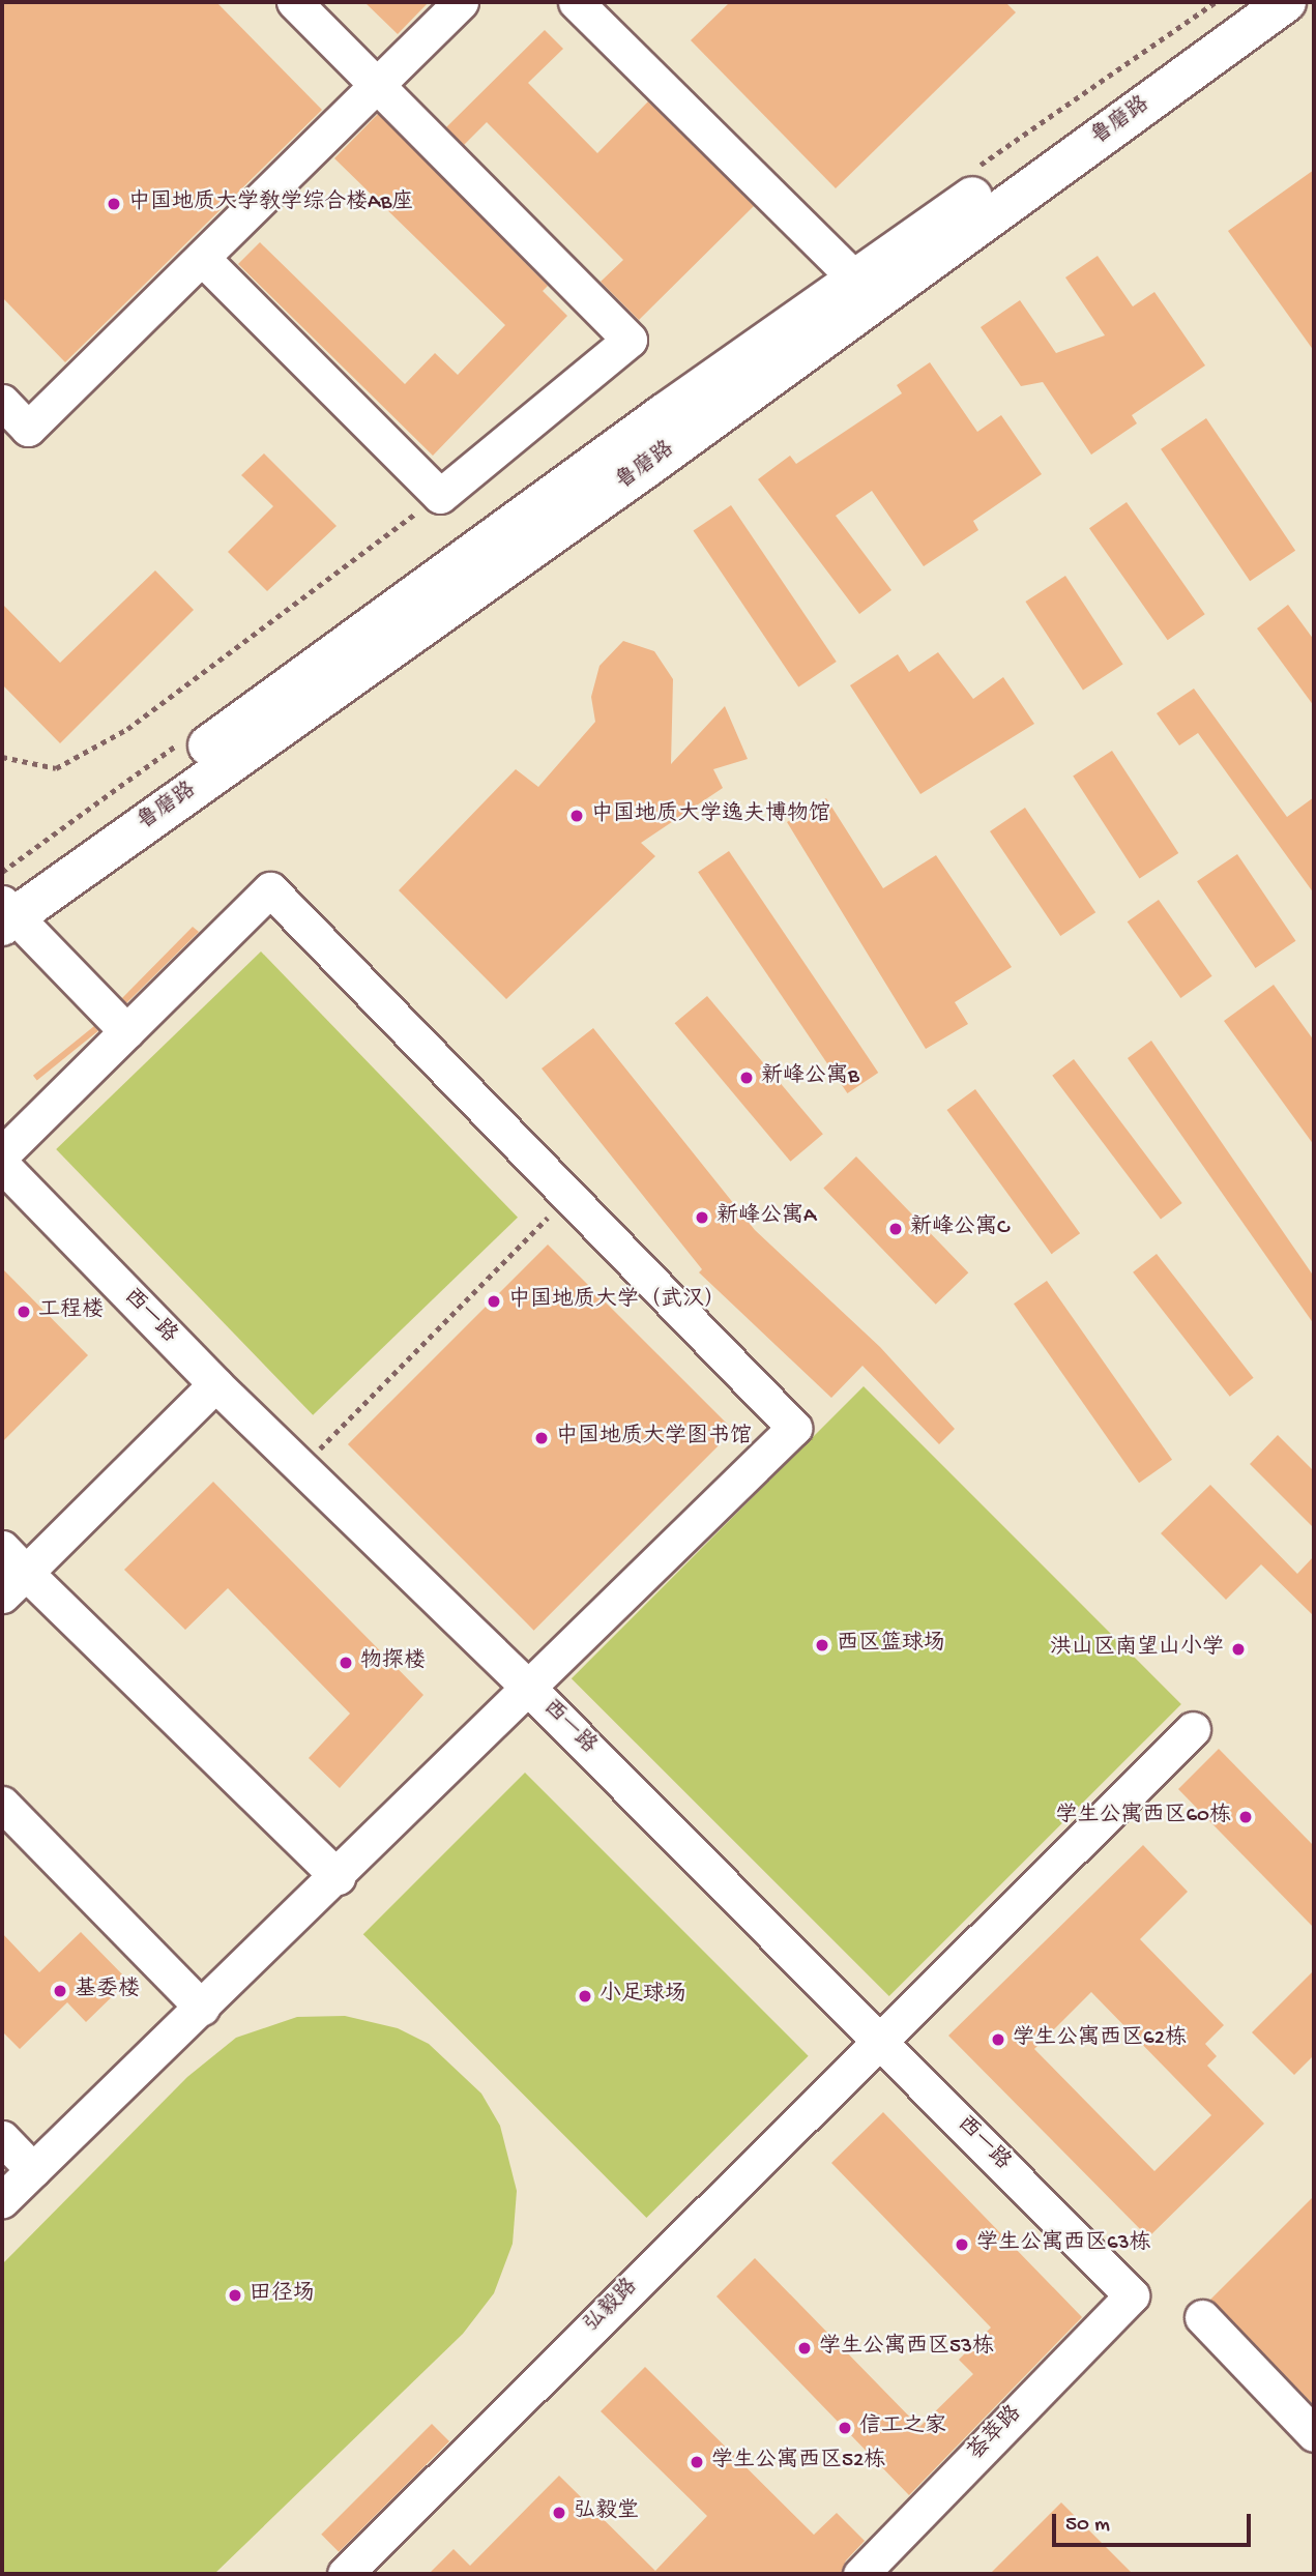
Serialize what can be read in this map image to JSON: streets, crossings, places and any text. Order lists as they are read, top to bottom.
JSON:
{
  "streets": {
    "main road": ["鲁磨路"],
    "street": ["西一路", "弘毅路", "荟萃路"]
  },
  "crossings": [
    ["西一路", "弘毅路"],
    ["西一路", "荟萃路"]
  ],
  "places": [
    "中国地质大学教学综合楼AB座",
    "中国地质大学逸夫博物馆",
    "新峰公寓B",
    "新峰公寓A",
    "新峰公寓C",
    "中国地质大学（武汉）",
    "工程楼",
    "中国地质大学图书馆",
    "西区篮球场",
    "洪山区南望山小学",
    "物探楼",
    "学生公寓西区60栋",
    "基委楼",
    "小足球场",
    "学生公寓西区62栋",
    "学生公寓西区63栋",
    "田径场",
    "学生公寓西区53栋",
    "信工之家",
    "学生公寓西区52栋",
    "弘毅堂"
  ],
  "scale_bar": "50 m"
}
